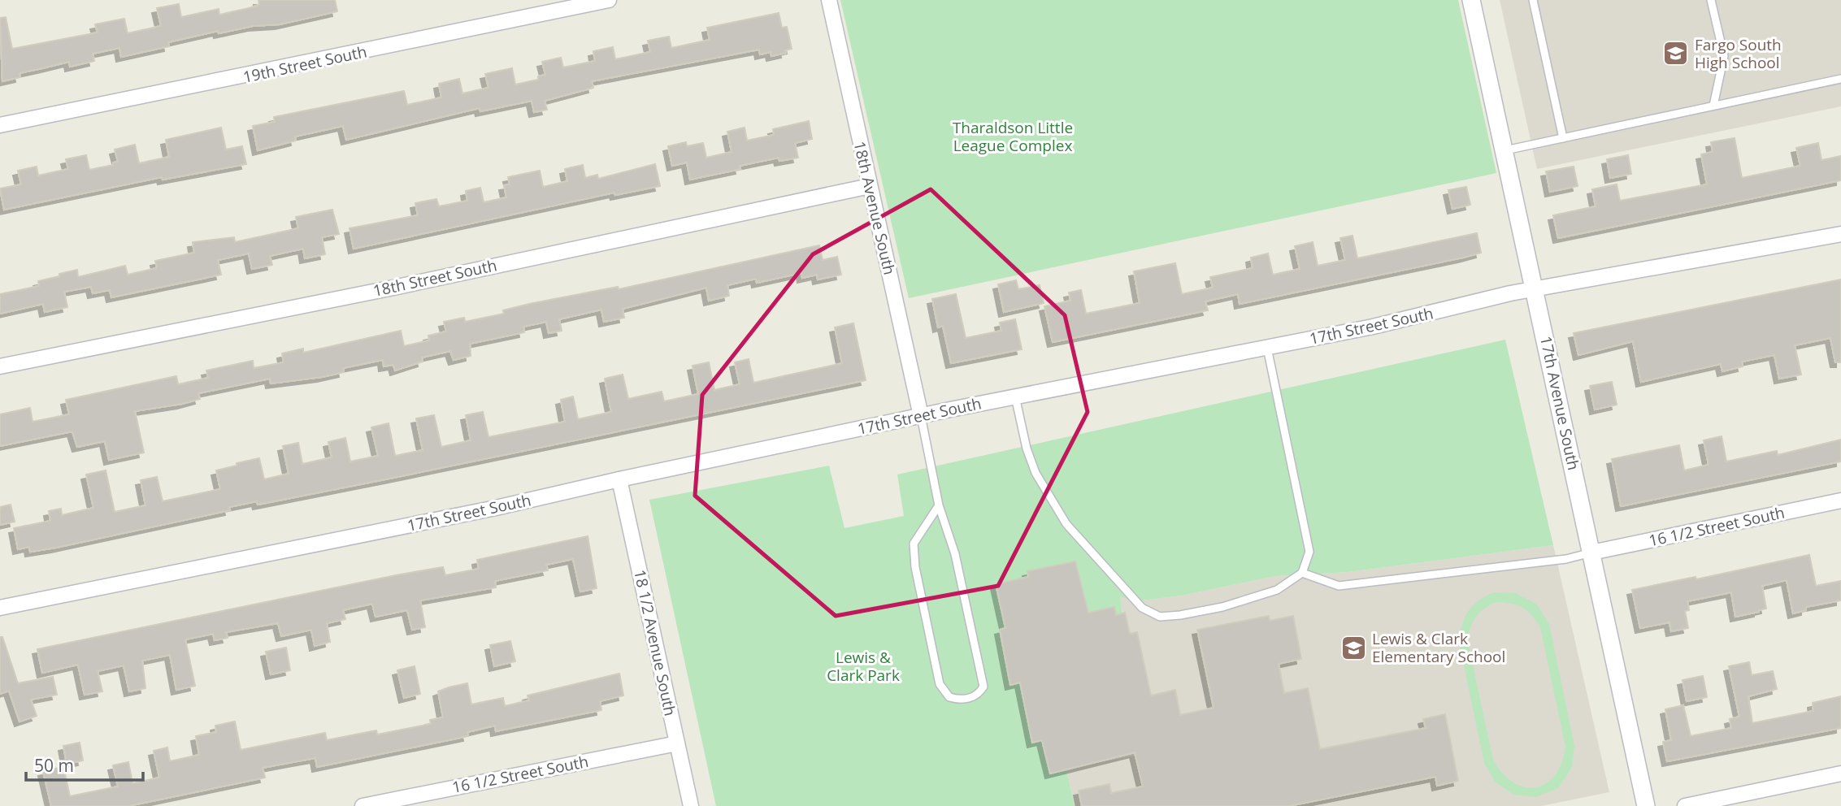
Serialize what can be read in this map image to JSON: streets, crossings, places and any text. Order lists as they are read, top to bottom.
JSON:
{
  "streets": {
    "street": [
      "19th Street South",
      "18th Avenue South",
      "18th Street South",
      "17th Street South",
      "17th Avenue South",
      "16 1/2 Street South",
      "18 1/2 Avenue South"
    ]
  },
  "crossings": [
    ["18th Avenue South", "18th Street South"],
    ["18th Avenue South", "17th Street South"],
    ["17th Street South", "17th Avenue South"],
    ["17th Street South", "18 1/2 Avenue South"],
    ["17th Avenue South", "16 1/2 Street South"],
    ["16 1/2 Street South", "18 1/2 Avenue South"]
  ],
  "parks": ["Tharaldson Little League Complex", "Lewis & Clark Park"],
  "places": {
    "school or university": ["Fargo South High School", "Lewis & Clark Elementary School"]
  },
  "scale_bar": "50 m"
}
